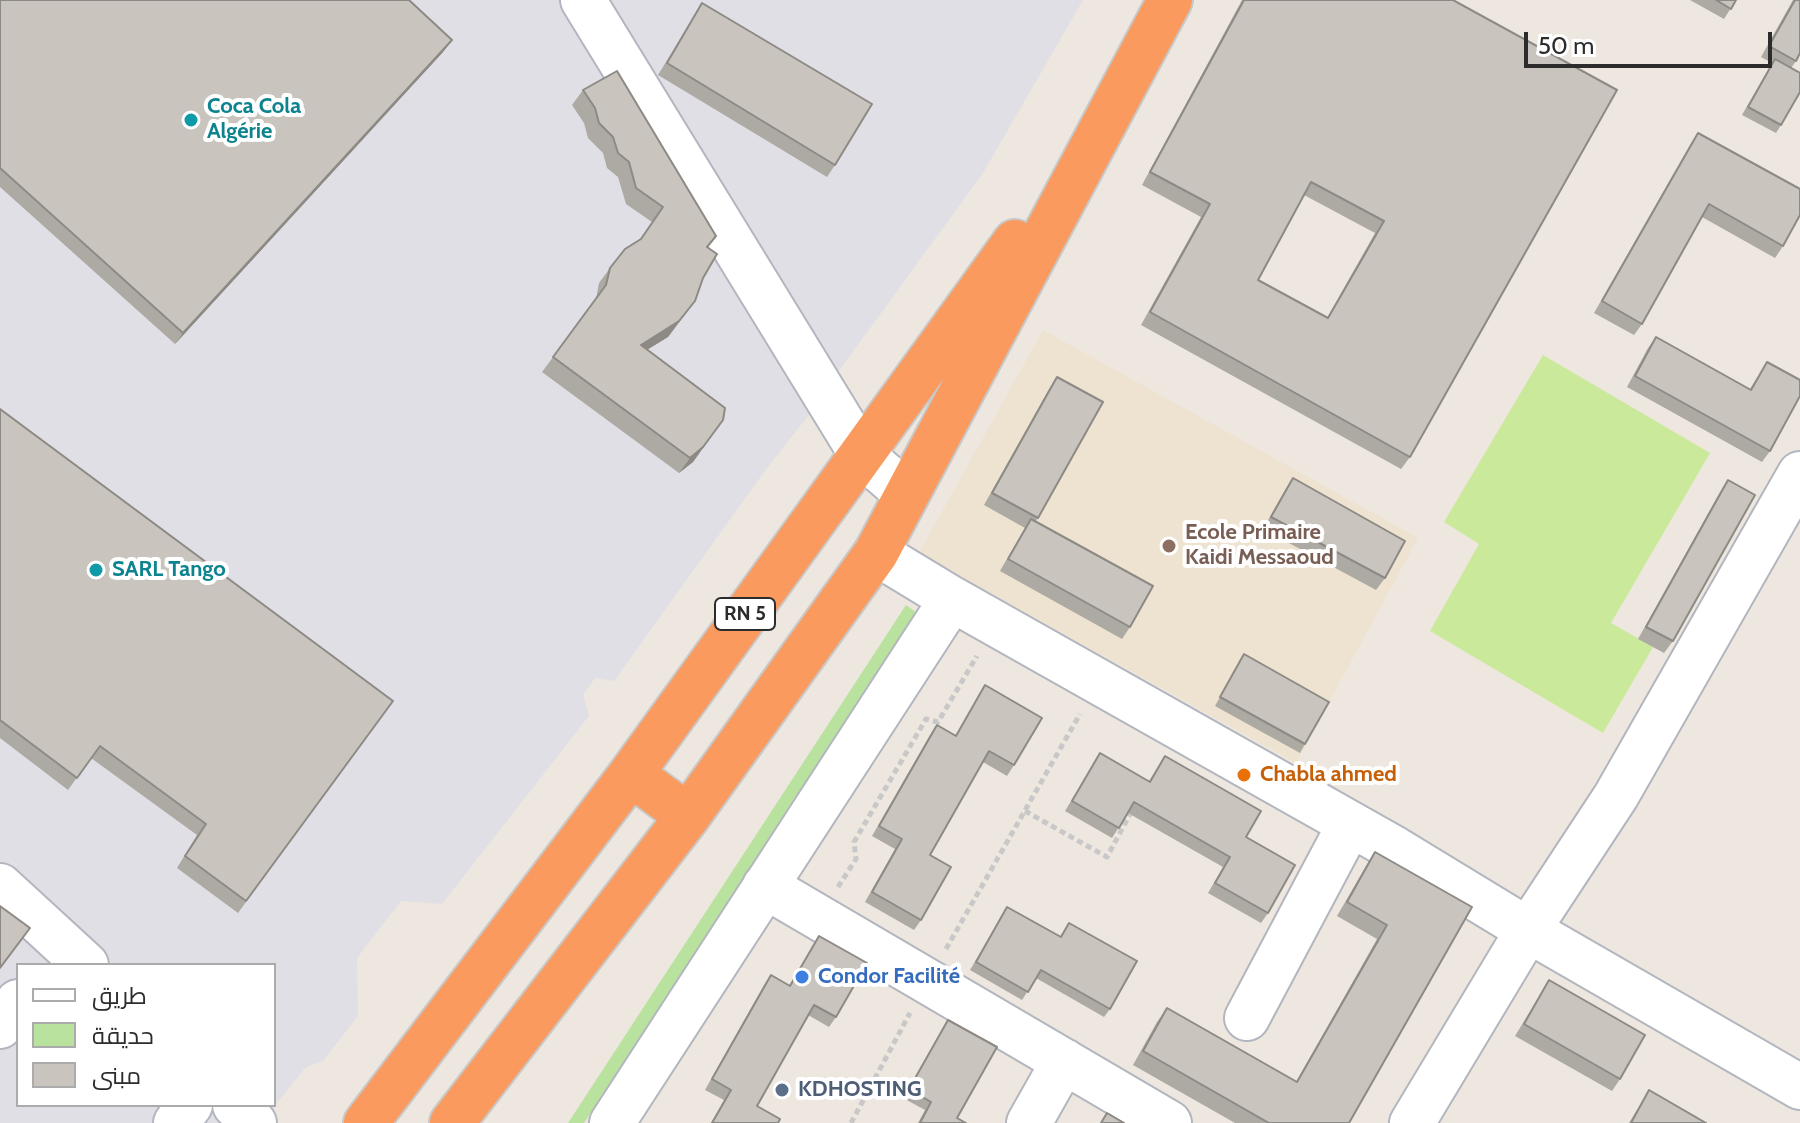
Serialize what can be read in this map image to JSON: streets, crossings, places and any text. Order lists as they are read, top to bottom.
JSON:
{
  "streets": {
    "highway": ["RN 5"]
  },
  "places": [
    "Coca Cola Algérie",
    "Ecole Primaire Kaidi Messaoud",
    "SARL Tango",
    "Chabla ahmed",
    "Condor Facilité",
    "KDHOSTING"
  ],
  "legend": ["طريق", "حديقة", "مبنى"],
  "scale_bar": "50 m"
}
